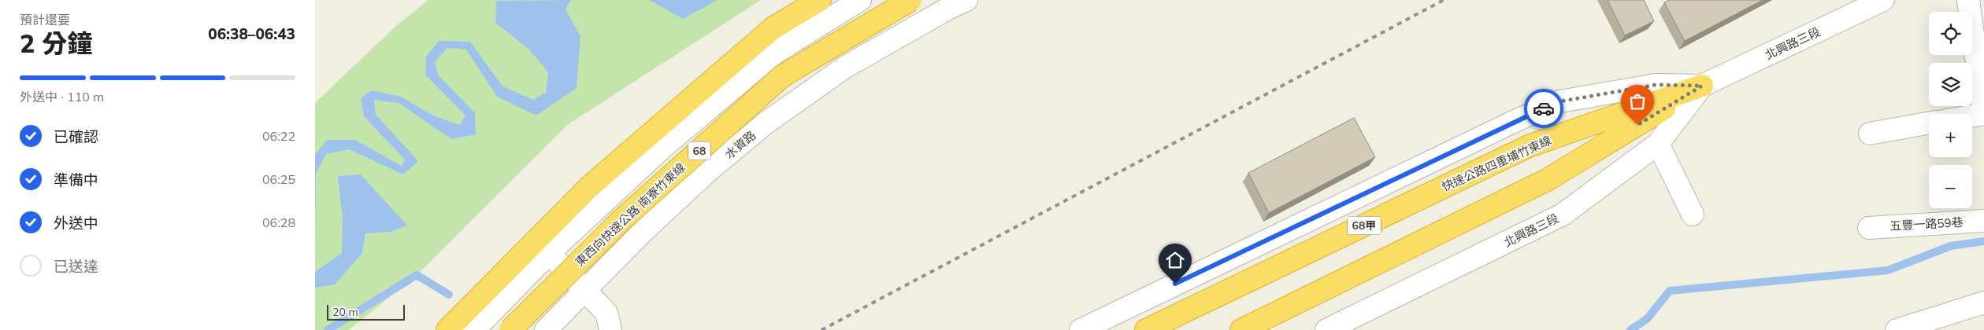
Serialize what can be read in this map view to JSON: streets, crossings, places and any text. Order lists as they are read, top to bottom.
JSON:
{
  "streets": {
    "highway": [
      "68",
      "快速公路四重埔竹東線",
      "東西向快速公路 南寮竹東線",
      "68甲"
    ],
    "street": ["北興路三段", "水資路", "五豐一路59巷"]
  },
  "crossings": [
    ["北興路三段", "快速公路四重埔竹東線"]
  ],
  "scale_bar": "20 m",
  "page": {
    "heading": ["2 分鐘", "預計還要", "06:38–06:43"],
    "map_buttons": ["+", "−"],
    "bar": "外送中 · 110 m",
    "list": [
      ["已確認", "06:22"],
      ["準備中", "06:25"],
      ["外送中", "06:28"],
      "已送達"
    ],
    "scale": "20 m"
  }
}
